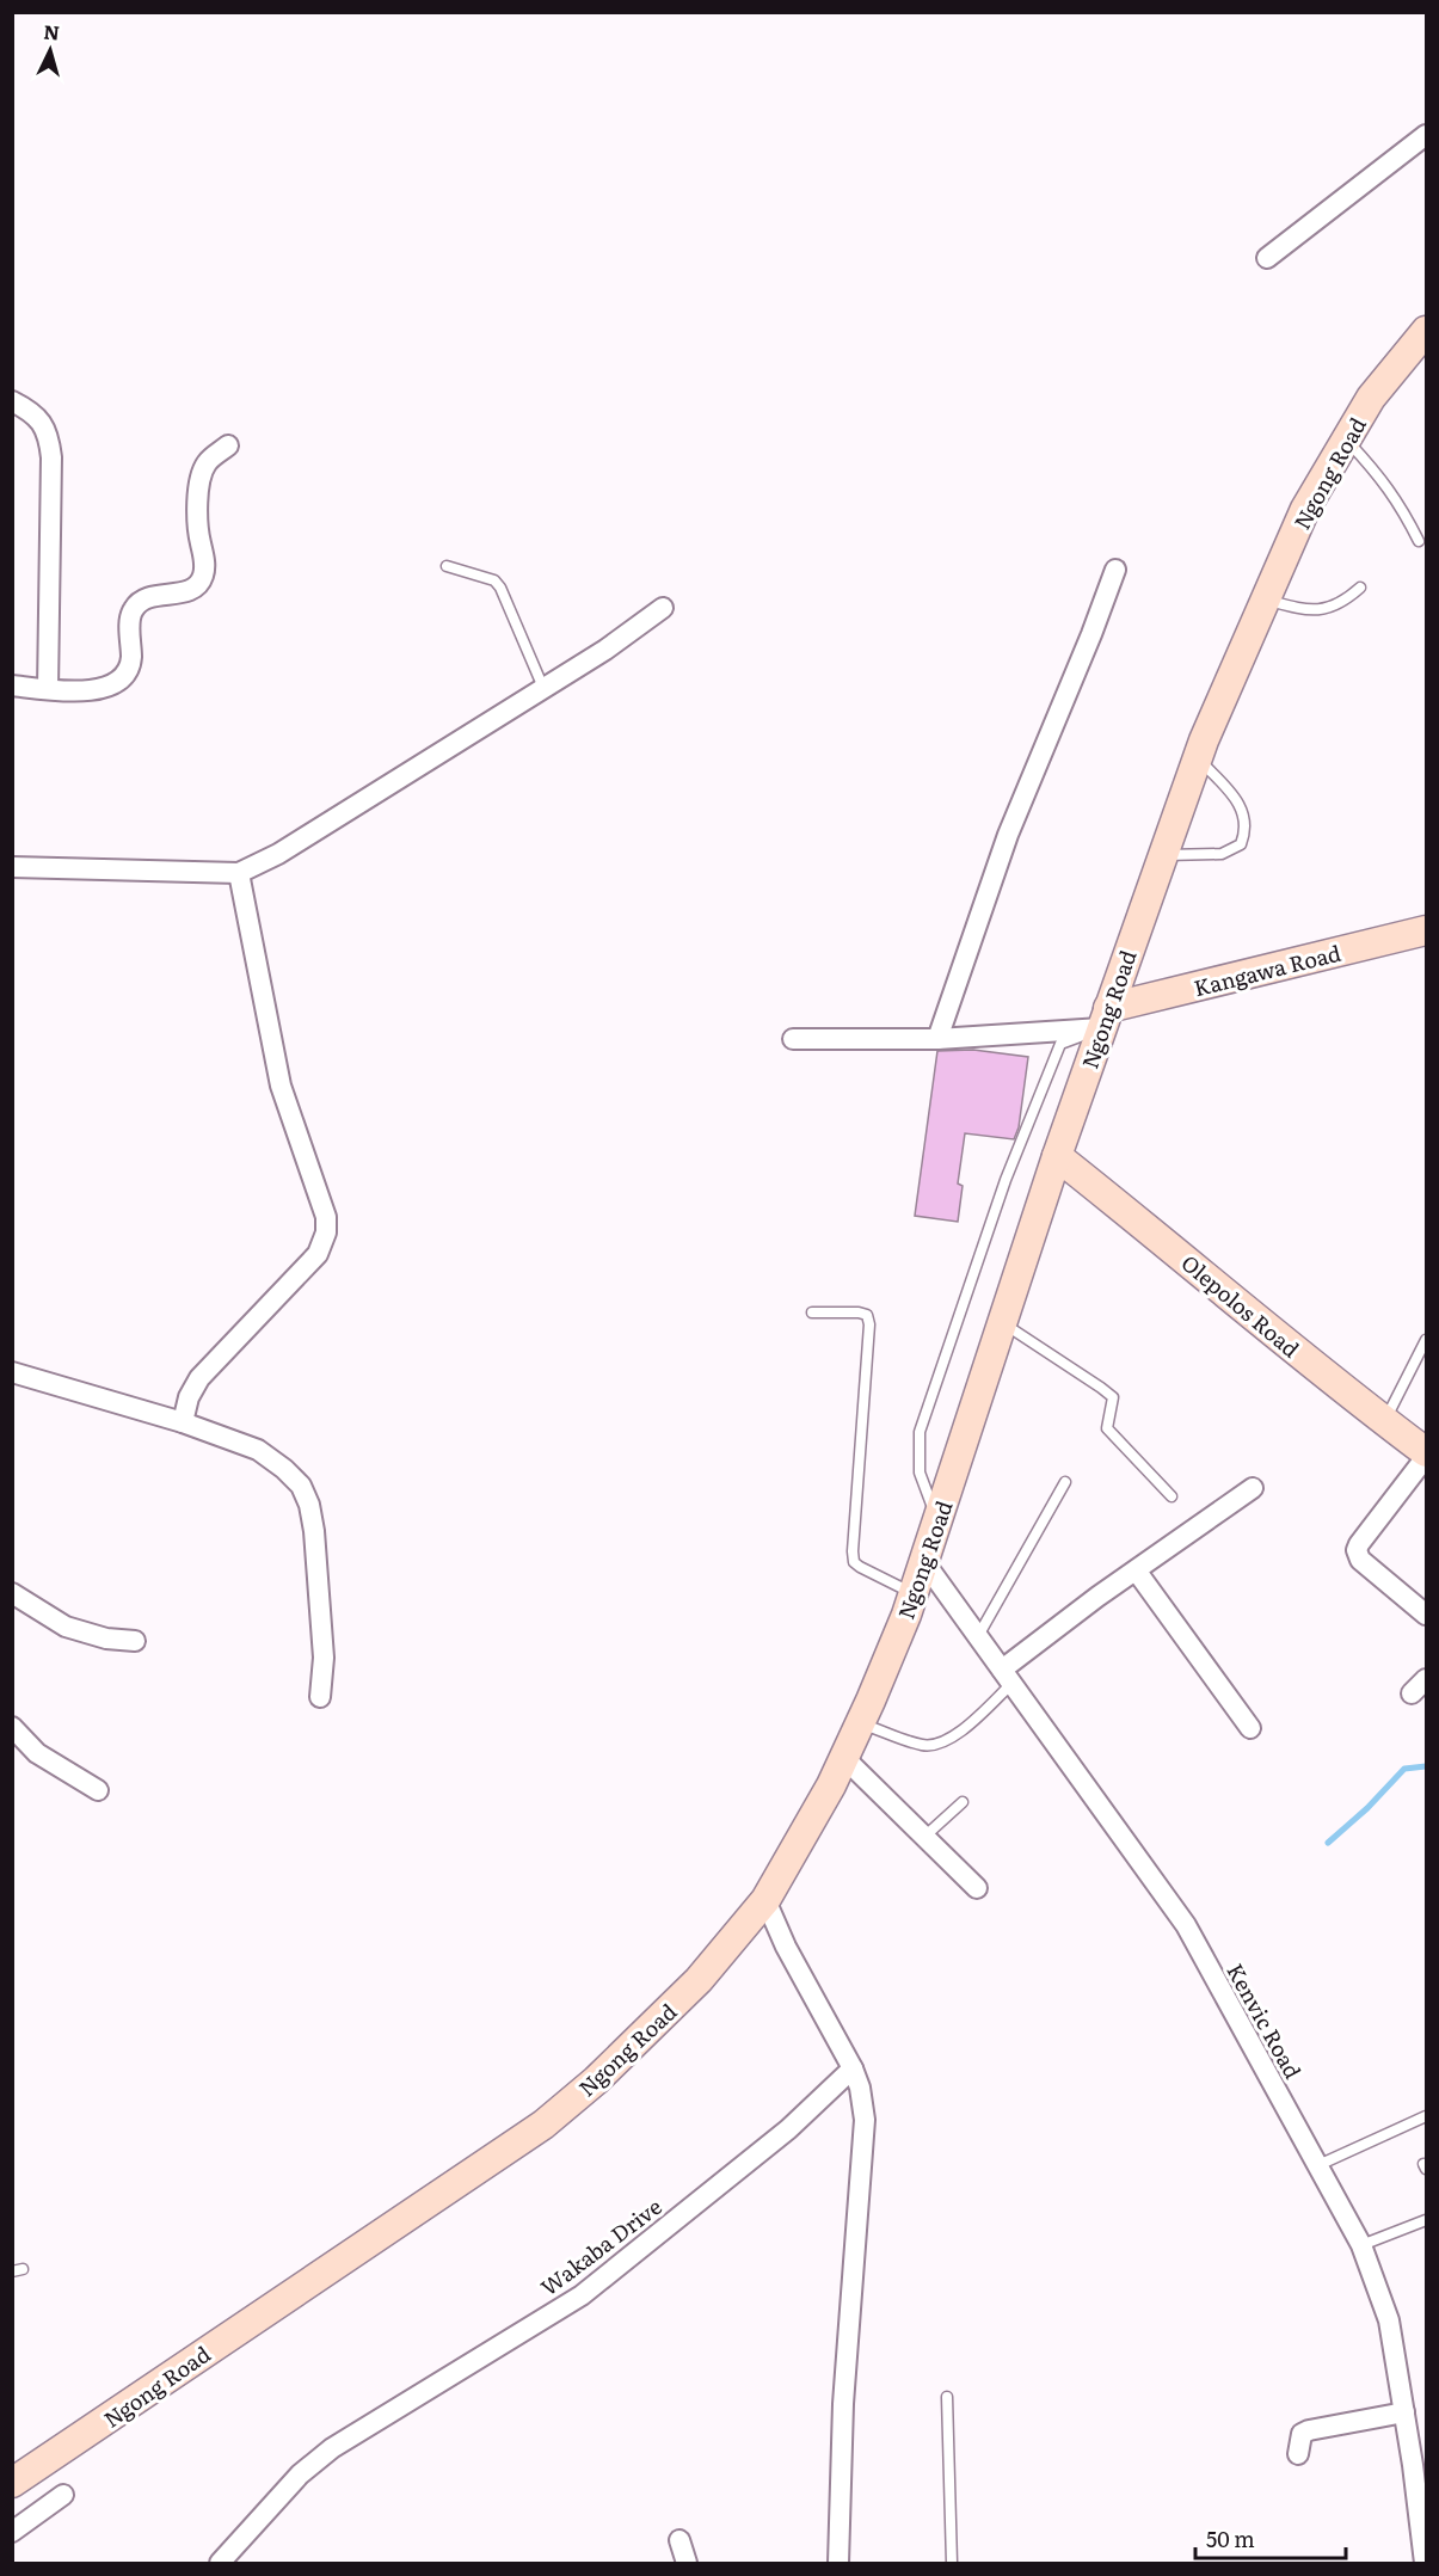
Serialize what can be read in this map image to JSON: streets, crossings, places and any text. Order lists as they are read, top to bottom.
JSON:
{
  "streets": {
    "main road": ["Ngong Road", "Kangawa Road", "Olepolos Road"],
    "street": ["Kenvic Road", "Wakaba Drive"]
  },
  "crossings": [
    ["Ngong Road", "Kangawa Road"],
    ["Ngong Road", "Olepolos Road"],
    ["Ngong Road", "Kenvic Road"]
  ],
  "scale_bar": "50 m",
  "north": "top"
}
